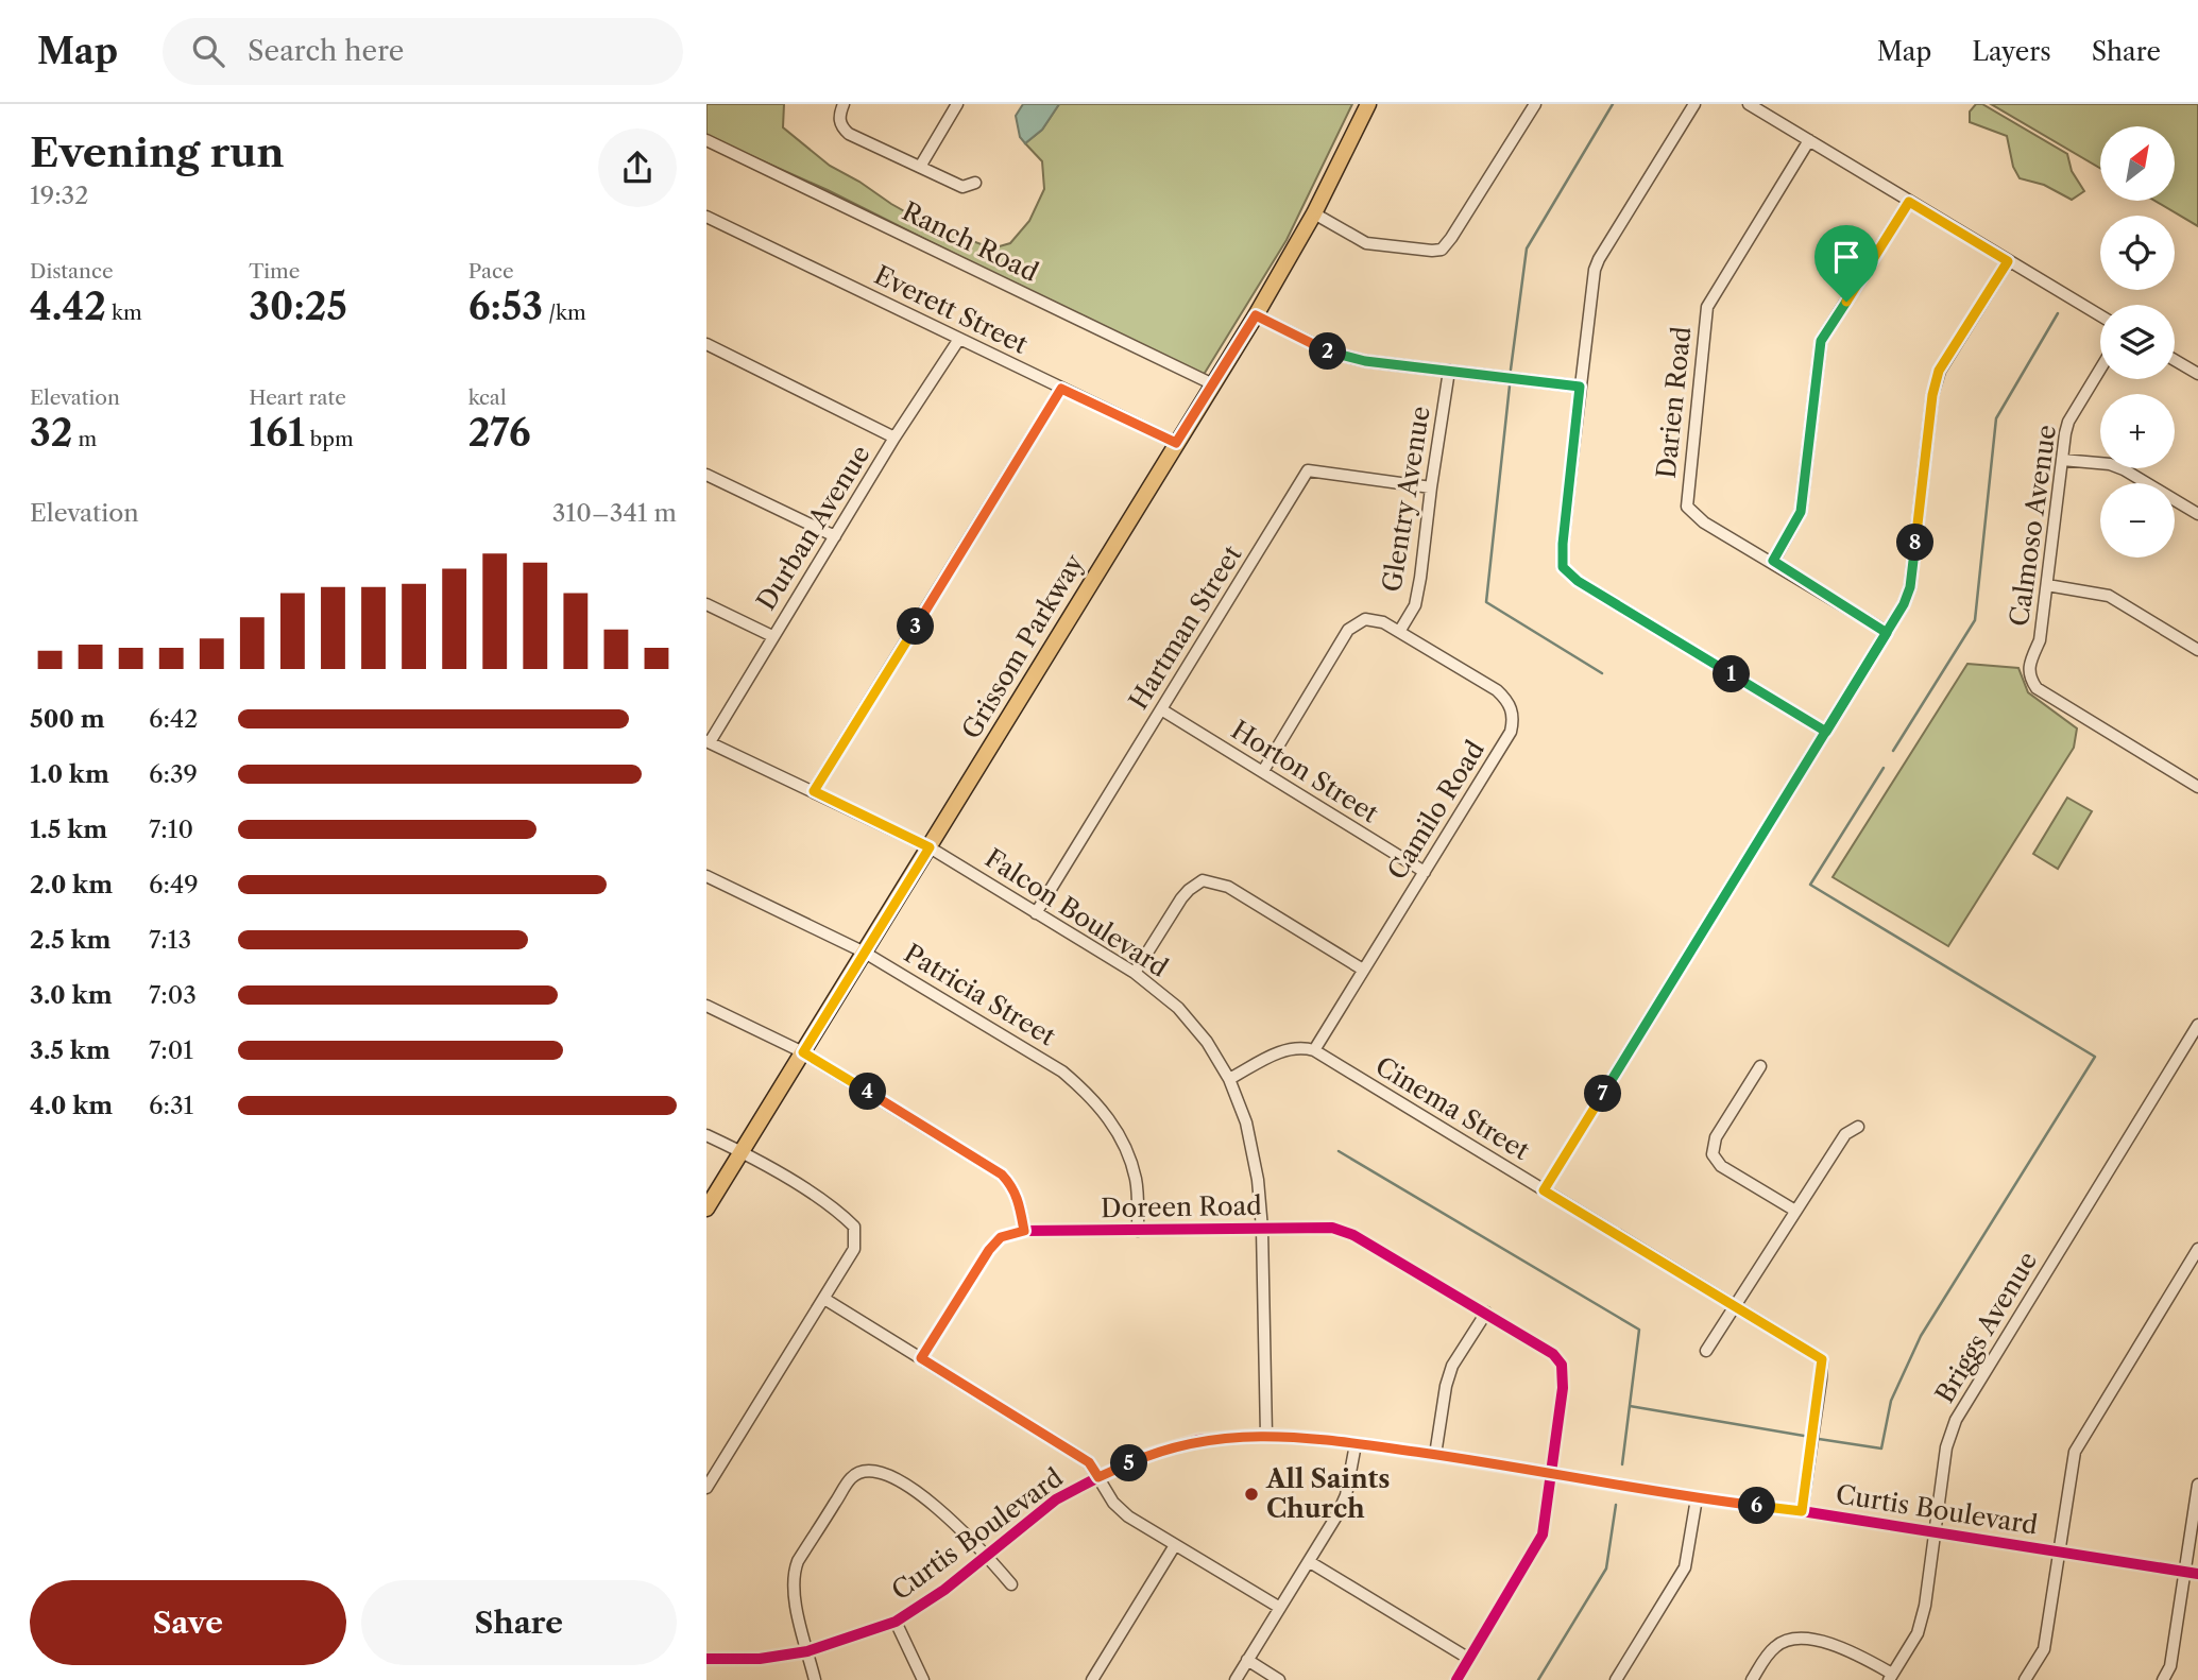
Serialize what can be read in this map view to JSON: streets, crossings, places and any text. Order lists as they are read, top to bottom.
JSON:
{
  "streets": {
    "main road": ["Grissom Parkway"],
    "street": [
      "Ranch Road",
      "Everett Street",
      "Darien Road",
      "Glentry Avenue",
      "Calmoso Avenue",
      "Durban Avenue",
      "Hartman Street",
      "Horton Street",
      "Camilo Road",
      "Falcon Boulevard",
      "Patricia Street",
      "Cinema Street",
      "Doreen Road",
      "Briggs Avenue",
      "Curtis Boulevard"
    ]
  },
  "crossings": [
    ["Ranch Road", "Grissom Parkway"],
    ["Everett Street", "Durban Avenue"],
    ["Everett Street", "Grissom Parkway"],
    ["Glentry Avenue", "Hartman Street"],
    ["Glentry Avenue", "Camilo Road"],
    ["Durban Avenue", "Falcon Boulevard"],
    ["Hartman Street", "Horton Street"],
    ["Hartman Street", "Falcon Boulevard"],
    ["Grissom Parkway", "Falcon Boulevard"],
    ["Grissom Parkway", "Patricia Street"],
    ["Horton Street", "Camilo Road"],
    ["Camilo Road", "Cinema Street"],
    ["Falcon Boulevard", "Doreen Road"],
    ["Falcon Boulevard", "Curtis Boulevard"],
    ["Patricia Street", "Doreen Road"],
    ["Cinema Street", "Curtis Boulevard"],
    ["Doreen Road", "Curtis Boulevard"],
    ["Briggs Avenue", "Curtis Boulevard"]
  ],
  "places": ["All Saints Church"],
  "north": "top right",
  "page": {
    "header": "Map",
    "search": "Search here",
    "nav": ["Map", "Layers", "Share"],
    "heading": ["Evening run", "19:32"],
    "map_buttons": ["+", "−"],
    "stats": [
      ["Distance", "4.42 km"],
      ["Time", "30:25"],
      ["Pace", "6:53 /km"],
      ["Elevation", "32 m"],
      ["Heart rate", "161 bpm"],
      ["kcal", "276"]
    ],
    "pins": [
      "2",
      "8",
      "3",
      "1",
      "4",
      "7",
      "5",
      "6"
    ],
    "chart": ["Elevation", "310–341 m"],
    "list": [
      {
        "name": "500 m",
        "note": "6:42"
      },
      {
        "name": "1.0 km",
        "note": "6:39"
      },
      {
        "name": "1.5 km",
        "note": "7:10"
      },
      {
        "name": "2.0 km",
        "note": "6:49"
      },
      {
        "name": "2.5 km",
        "note": "7:13"
      },
      {
        "name": "3.0 km",
        "note": "7:03"
      },
      {
        "name": "3.5 km",
        "note": "7:01"
      },
      {
        "name": "4.0 km",
        "note": "6:31"
      }
    ],
    "buttons": ["Save", "Share"]
  }
}
